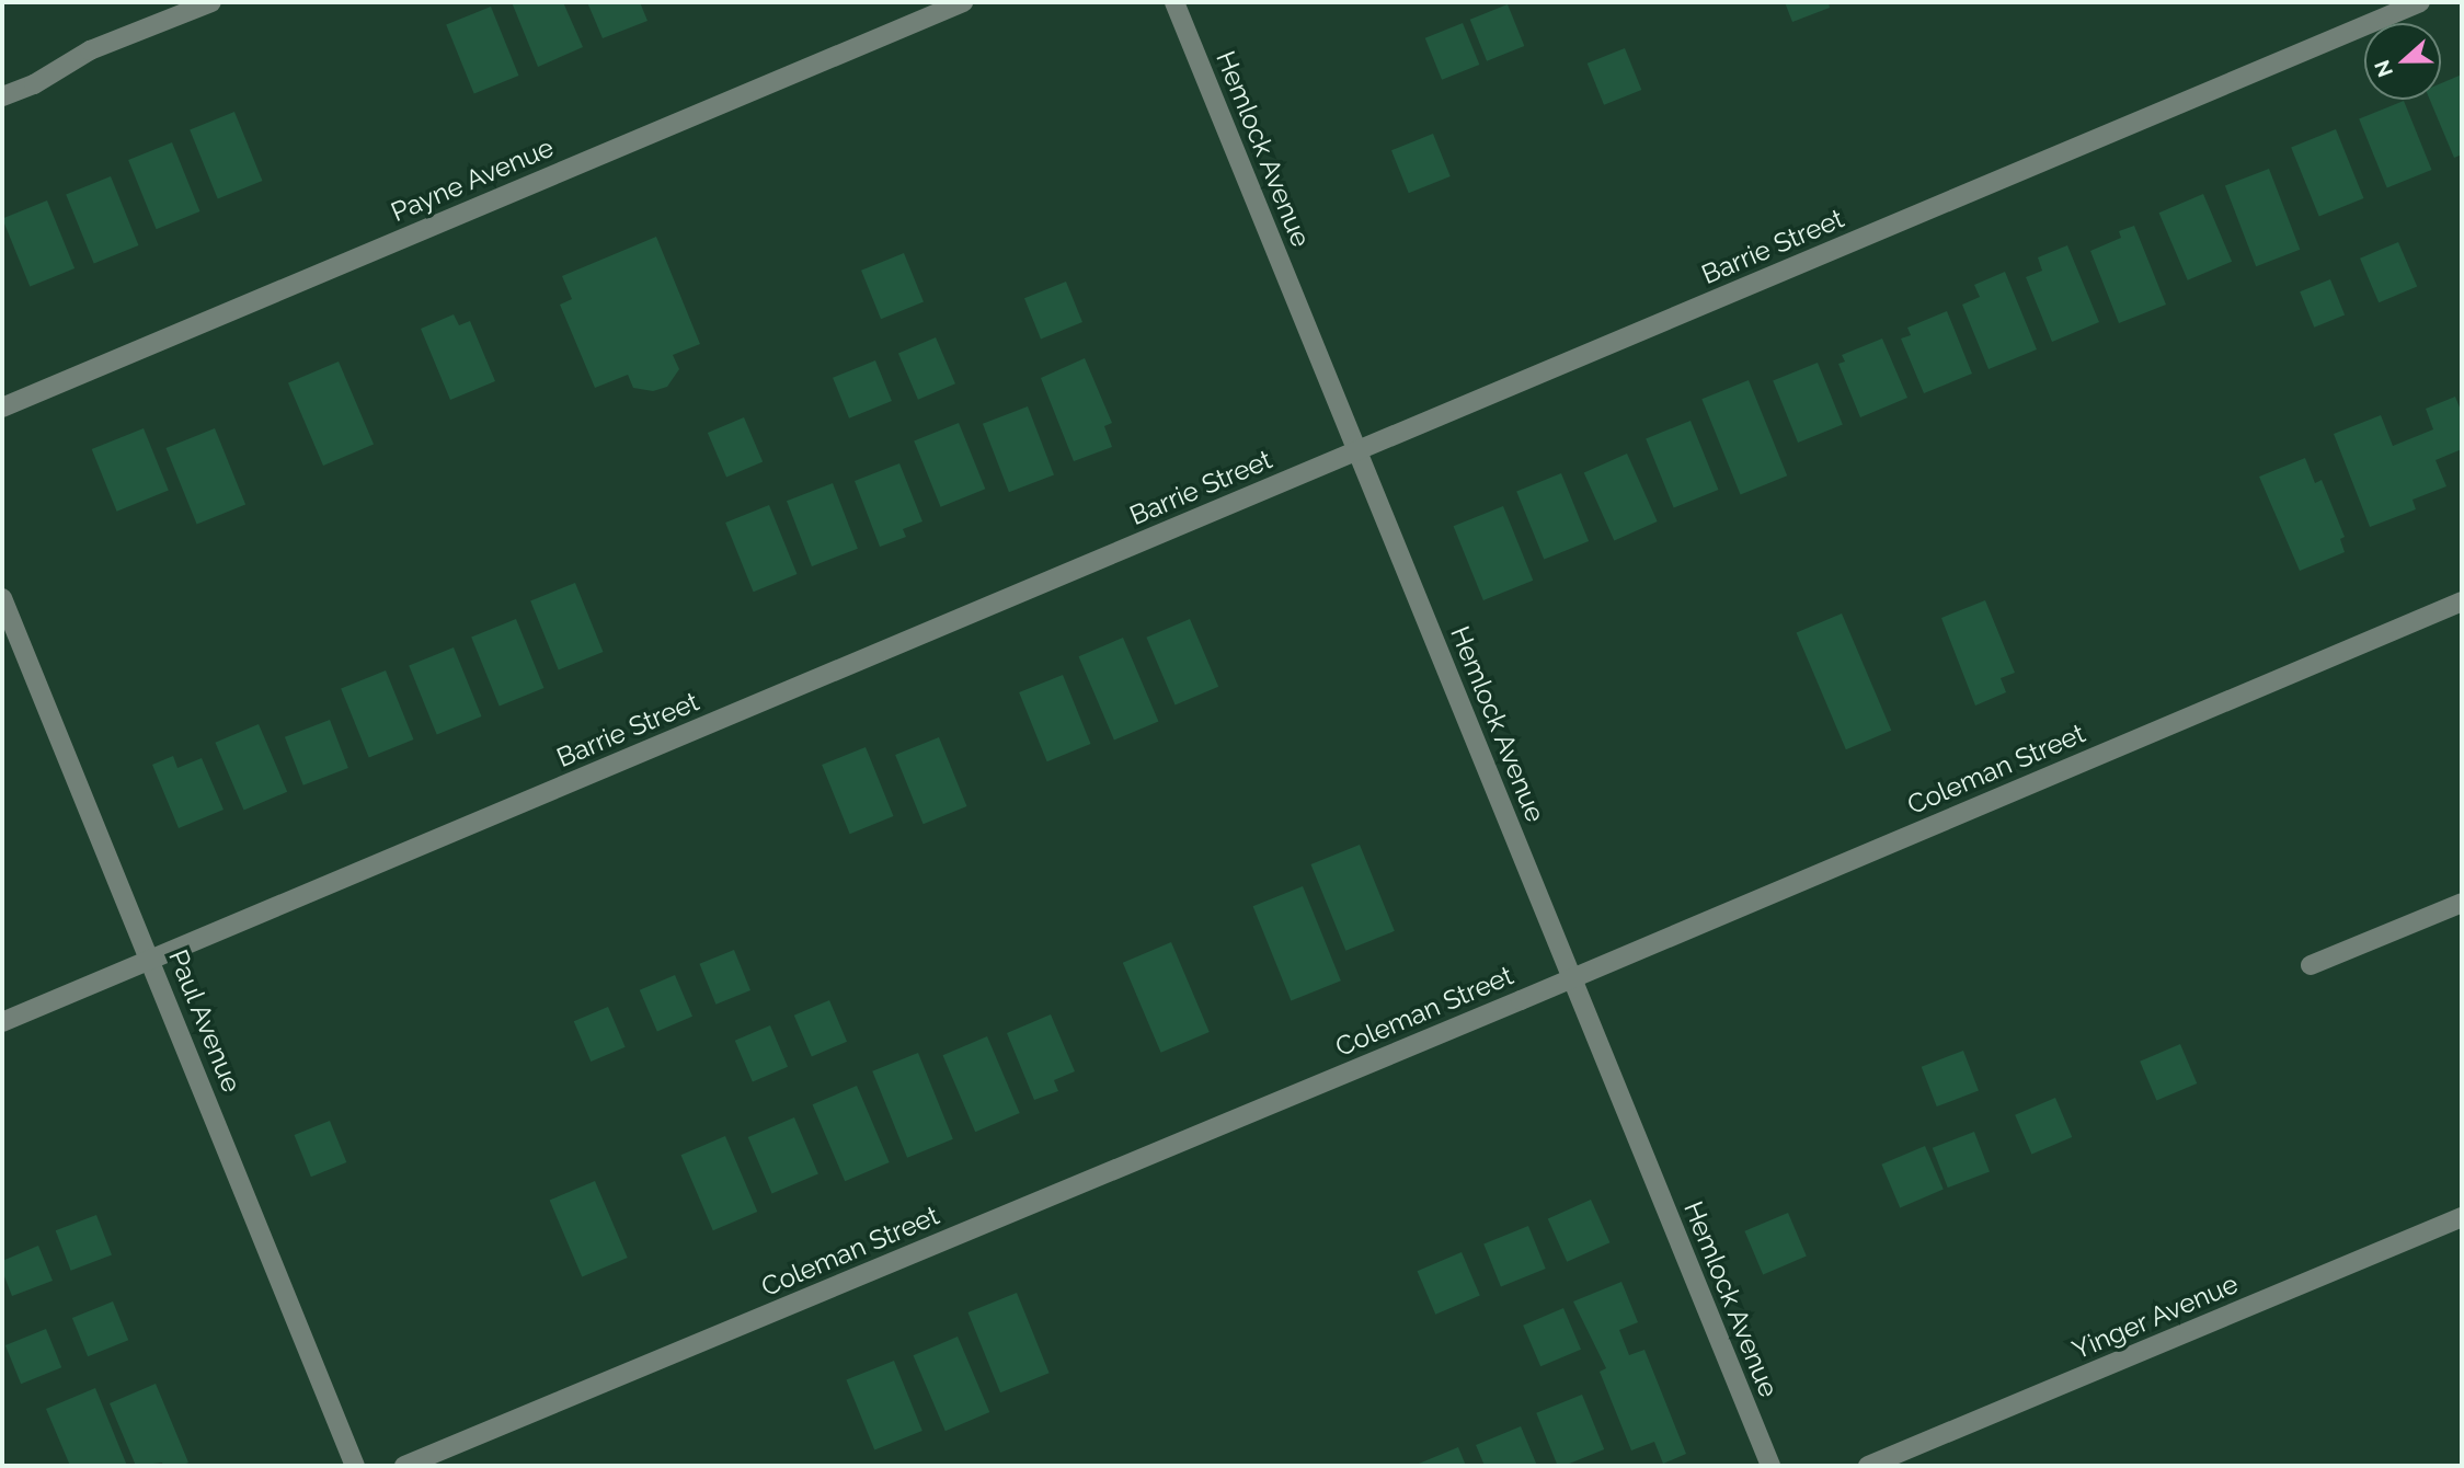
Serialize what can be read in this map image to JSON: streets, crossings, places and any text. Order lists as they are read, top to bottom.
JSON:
{
  "streets": {
    "street": [
      "Hemlock Avenue",
      "Payne Avenue",
      "Barrie Street",
      "Coleman Street",
      "Paul Avenue",
      "Yinger Avenue"
    ]
  },
  "crossings": [
    ["Hemlock Avenue", "Barrie Street"],
    ["Hemlock Avenue", "Coleman Street"],
    ["Barrie Street", "Paul Avenue"]
  ],
  "north": "left"
}
